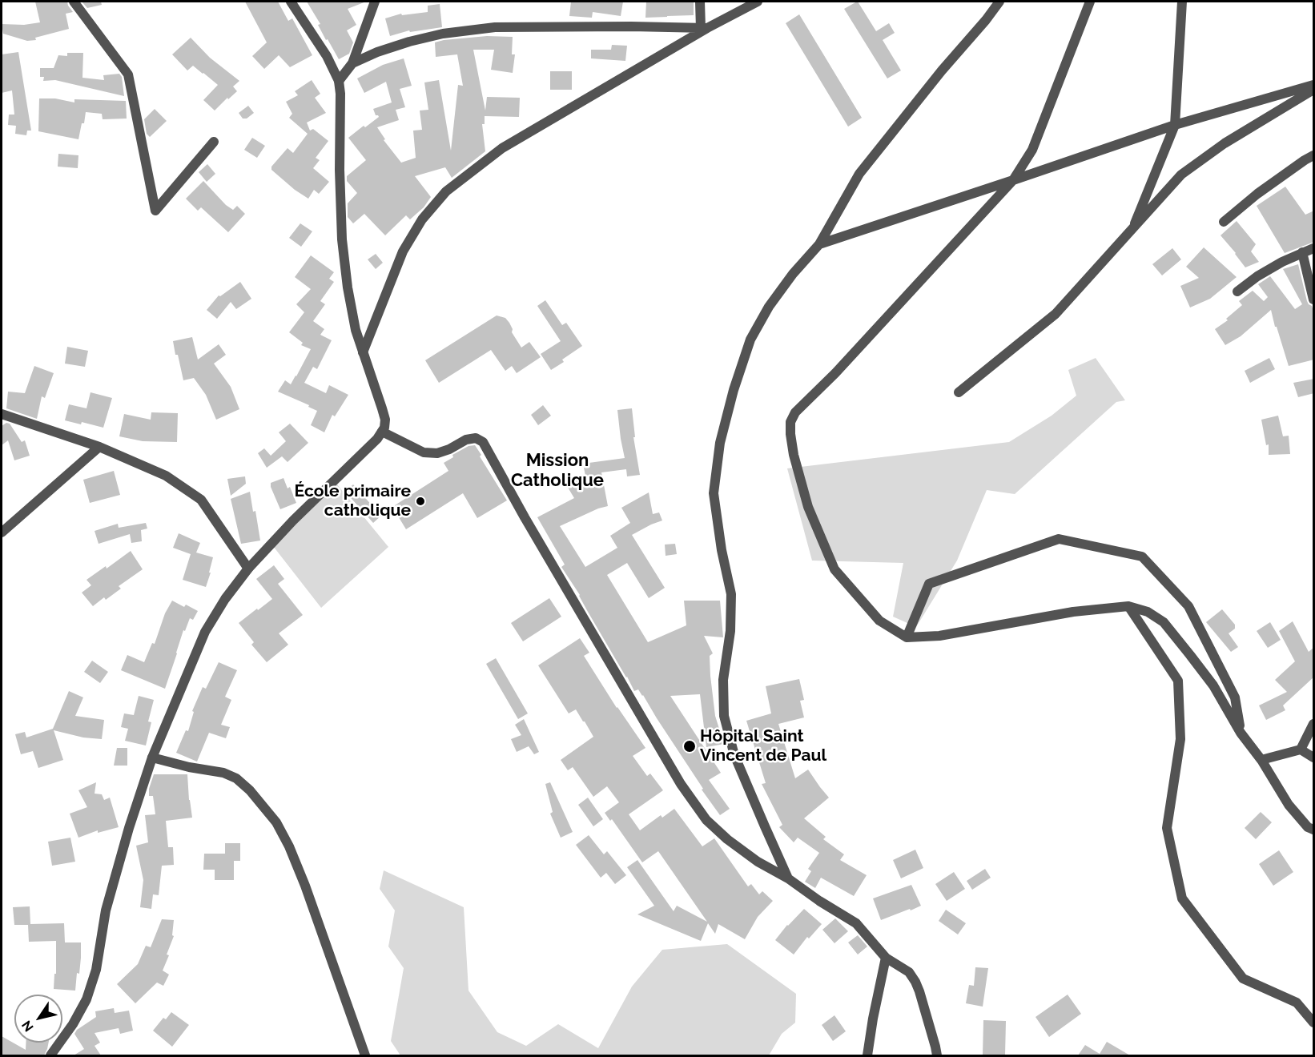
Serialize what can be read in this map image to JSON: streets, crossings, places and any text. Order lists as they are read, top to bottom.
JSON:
{
  "districts": ["Mission Catholique"],
  "places": ["École primaire catholique", "Hôpital Saint Vincent de Paul"],
  "north": "bottom left"
}
